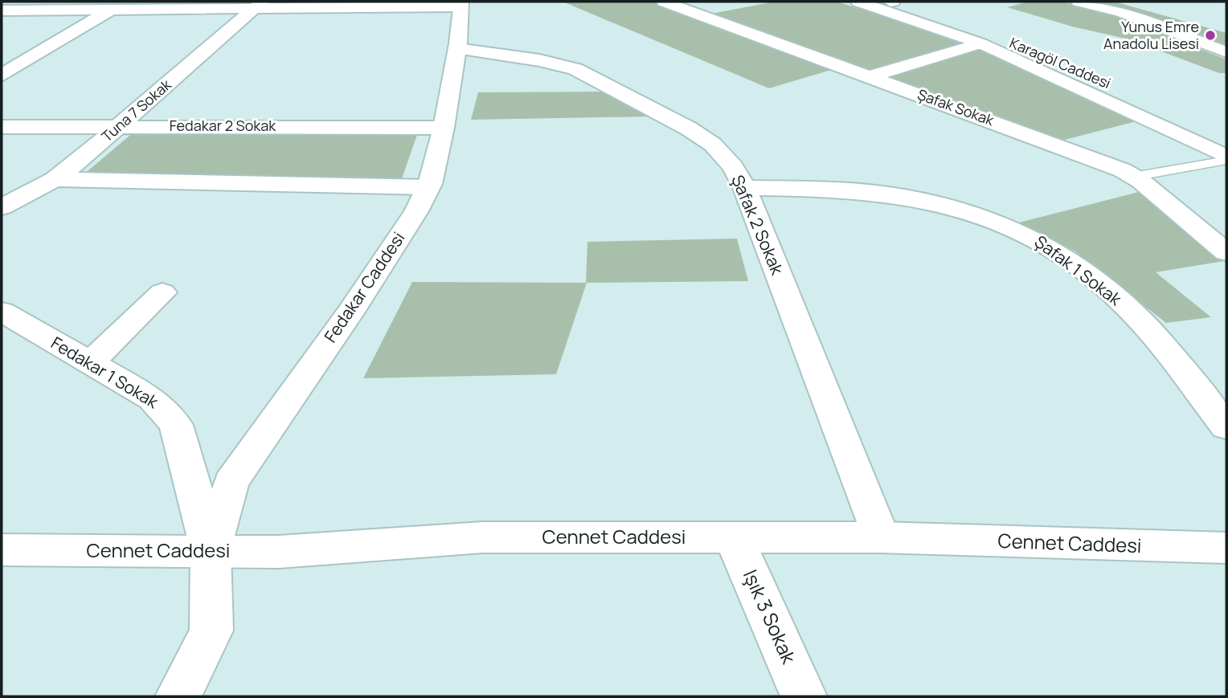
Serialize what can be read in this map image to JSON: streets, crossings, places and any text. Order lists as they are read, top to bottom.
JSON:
{
  "streets": {
    "street": [
      "Karagöl Caddesi",
      "Şafak Sokak",
      "Tuna 7 Sokak",
      "Fedakar 2 Sokak",
      "Şafak 2 Sokak",
      "Şafak 1 Sokak",
      "Fedakar Caddesi",
      "Fedakar 1 Sokak",
      "Cennet Caddesi",
      "Işık 3 Sokak"
    ]
  },
  "crossings": [
    ["Tuna 7 Sokak", "Fedakar 2 Sokak"],
    ["Fedakar 2 Sokak", "Fedakar Caddesi"],
    ["Şafak 2 Sokak", "Şafak 1 Sokak"],
    ["Şafak 2 Sokak", "Fedakar Caddesi"],
    ["Şafak 2 Sokak", "Cennet Caddesi"],
    ["Fedakar Caddesi", "Fedakar 1 Sokak"],
    ["Fedakar Caddesi", "Cennet Caddesi"],
    ["Fedakar 1 Sokak", "Cennet Caddesi"],
    ["Cennet Caddesi", "Işık 3 Sokak"]
  ],
  "places": ["Yunus Emre Anadolu Lisesi"]
}
